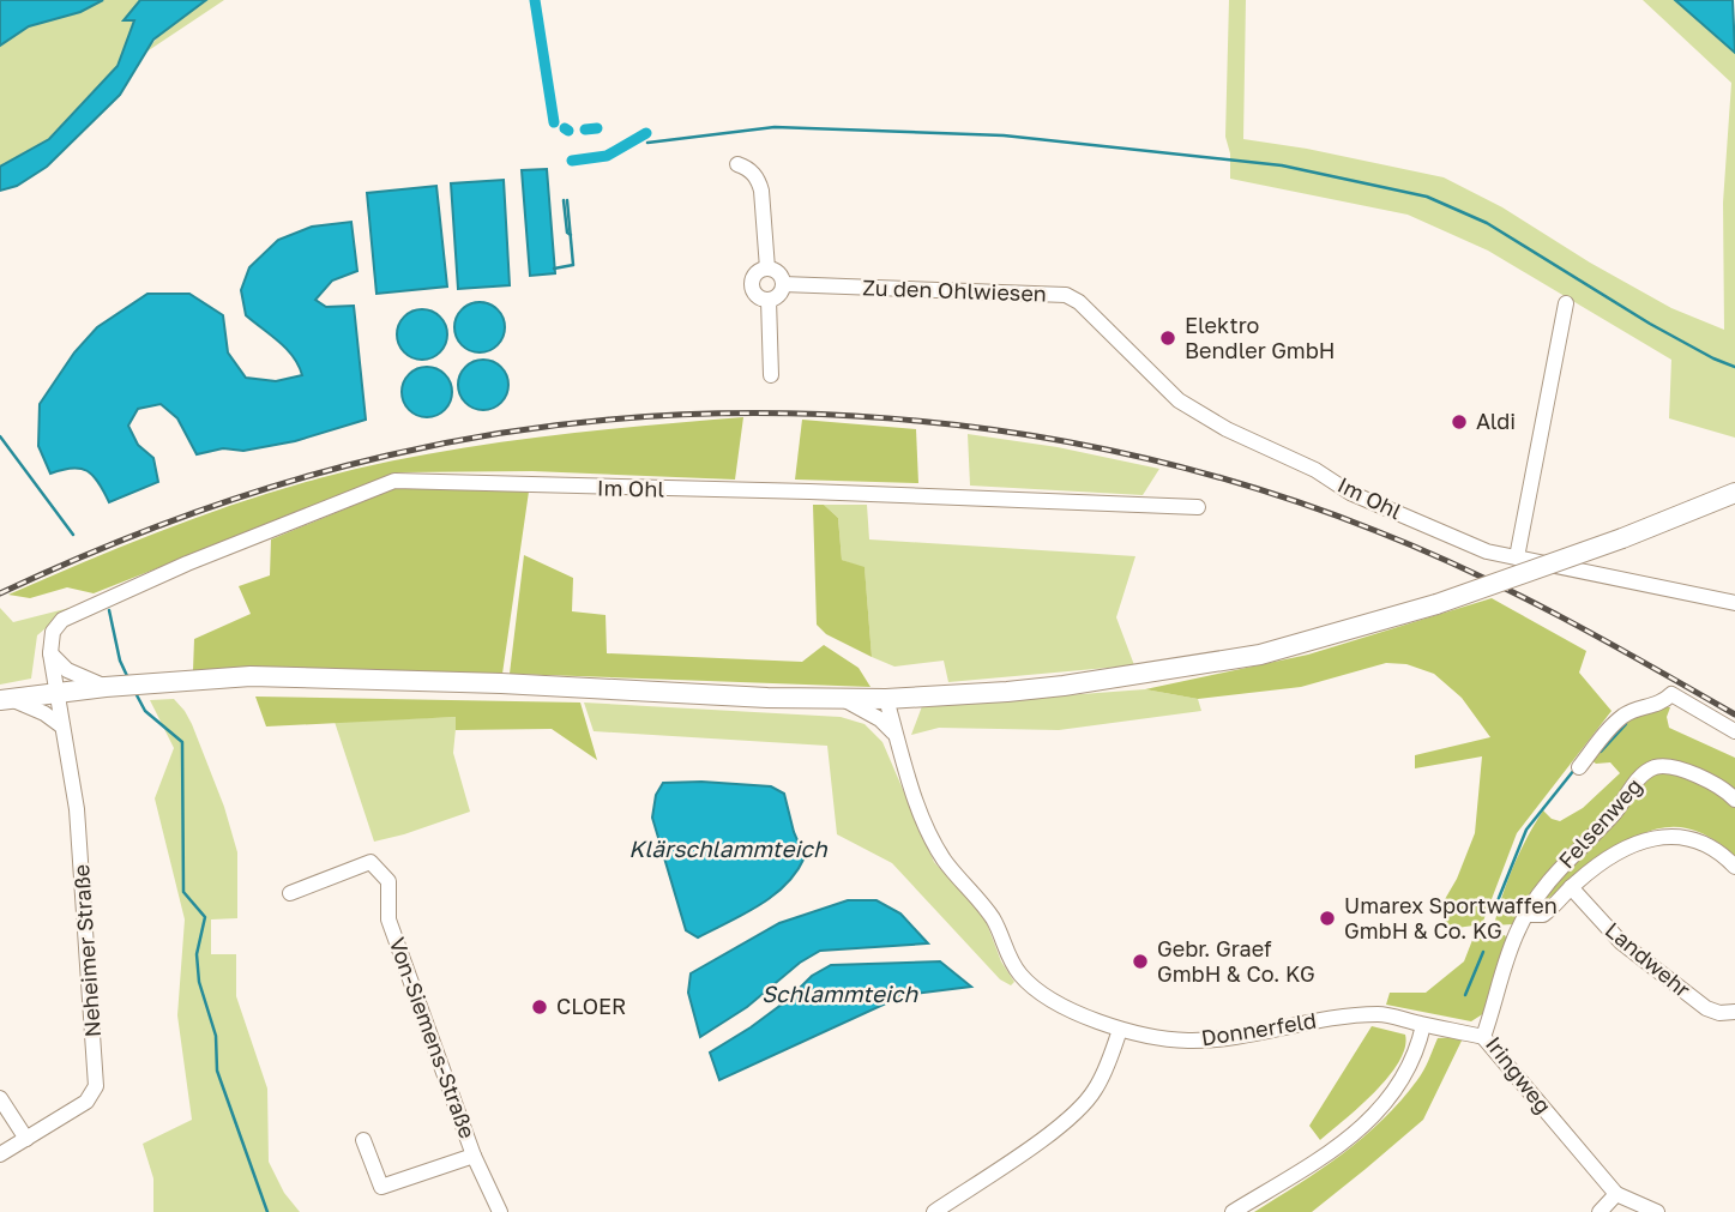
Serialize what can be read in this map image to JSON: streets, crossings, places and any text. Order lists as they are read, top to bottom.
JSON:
{
  "streets": {
    "street": [
      "Zu den Ohlwiesen",
      "Im Ohl",
      "Felsenweg",
      "Neheimer Straße",
      "Landwehr",
      "Donnerfeld",
      "Von-Siemens-Straße",
      "Iringweg"
    ]
  },
  "crossings": [
    ["Zu den Ohlwiesen", "Im Ohl"],
    ["Im Ohl", "Neheimer Straße"],
    ["Felsenweg", "Iringweg"],
    ["Donnerfeld", "Iringweg"]
  ],
  "water": ["Klärschlammteich", "Schlammteich"],
  "places": [
    "Elektro Bendler GmbH",
    "Aldi",
    "Umarex Sportwaffen GmbH & Co. KG",
    "Gebr. Graef GmbH & Co. KG",
    "CLOER"
  ]
}
